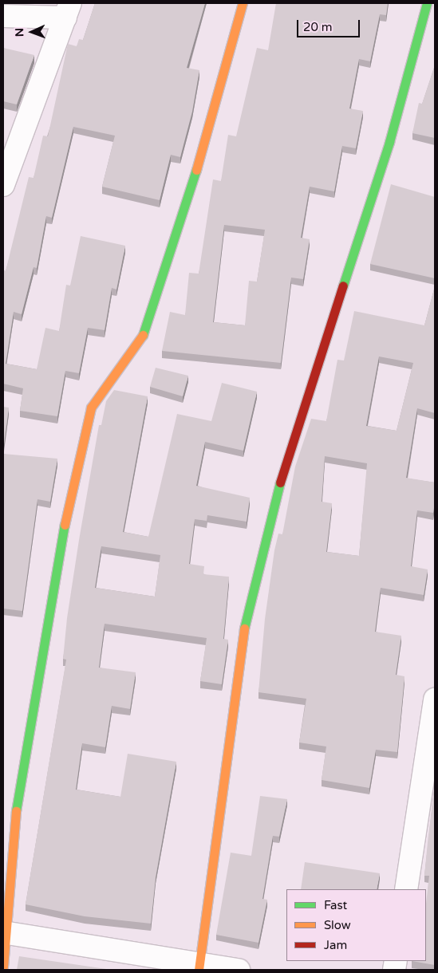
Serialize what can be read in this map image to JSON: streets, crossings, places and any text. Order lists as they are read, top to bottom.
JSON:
{
  "legend": ["Fast", "Slow", "Jam"],
  "scale_bar": "20 m",
  "north": "left"
}
